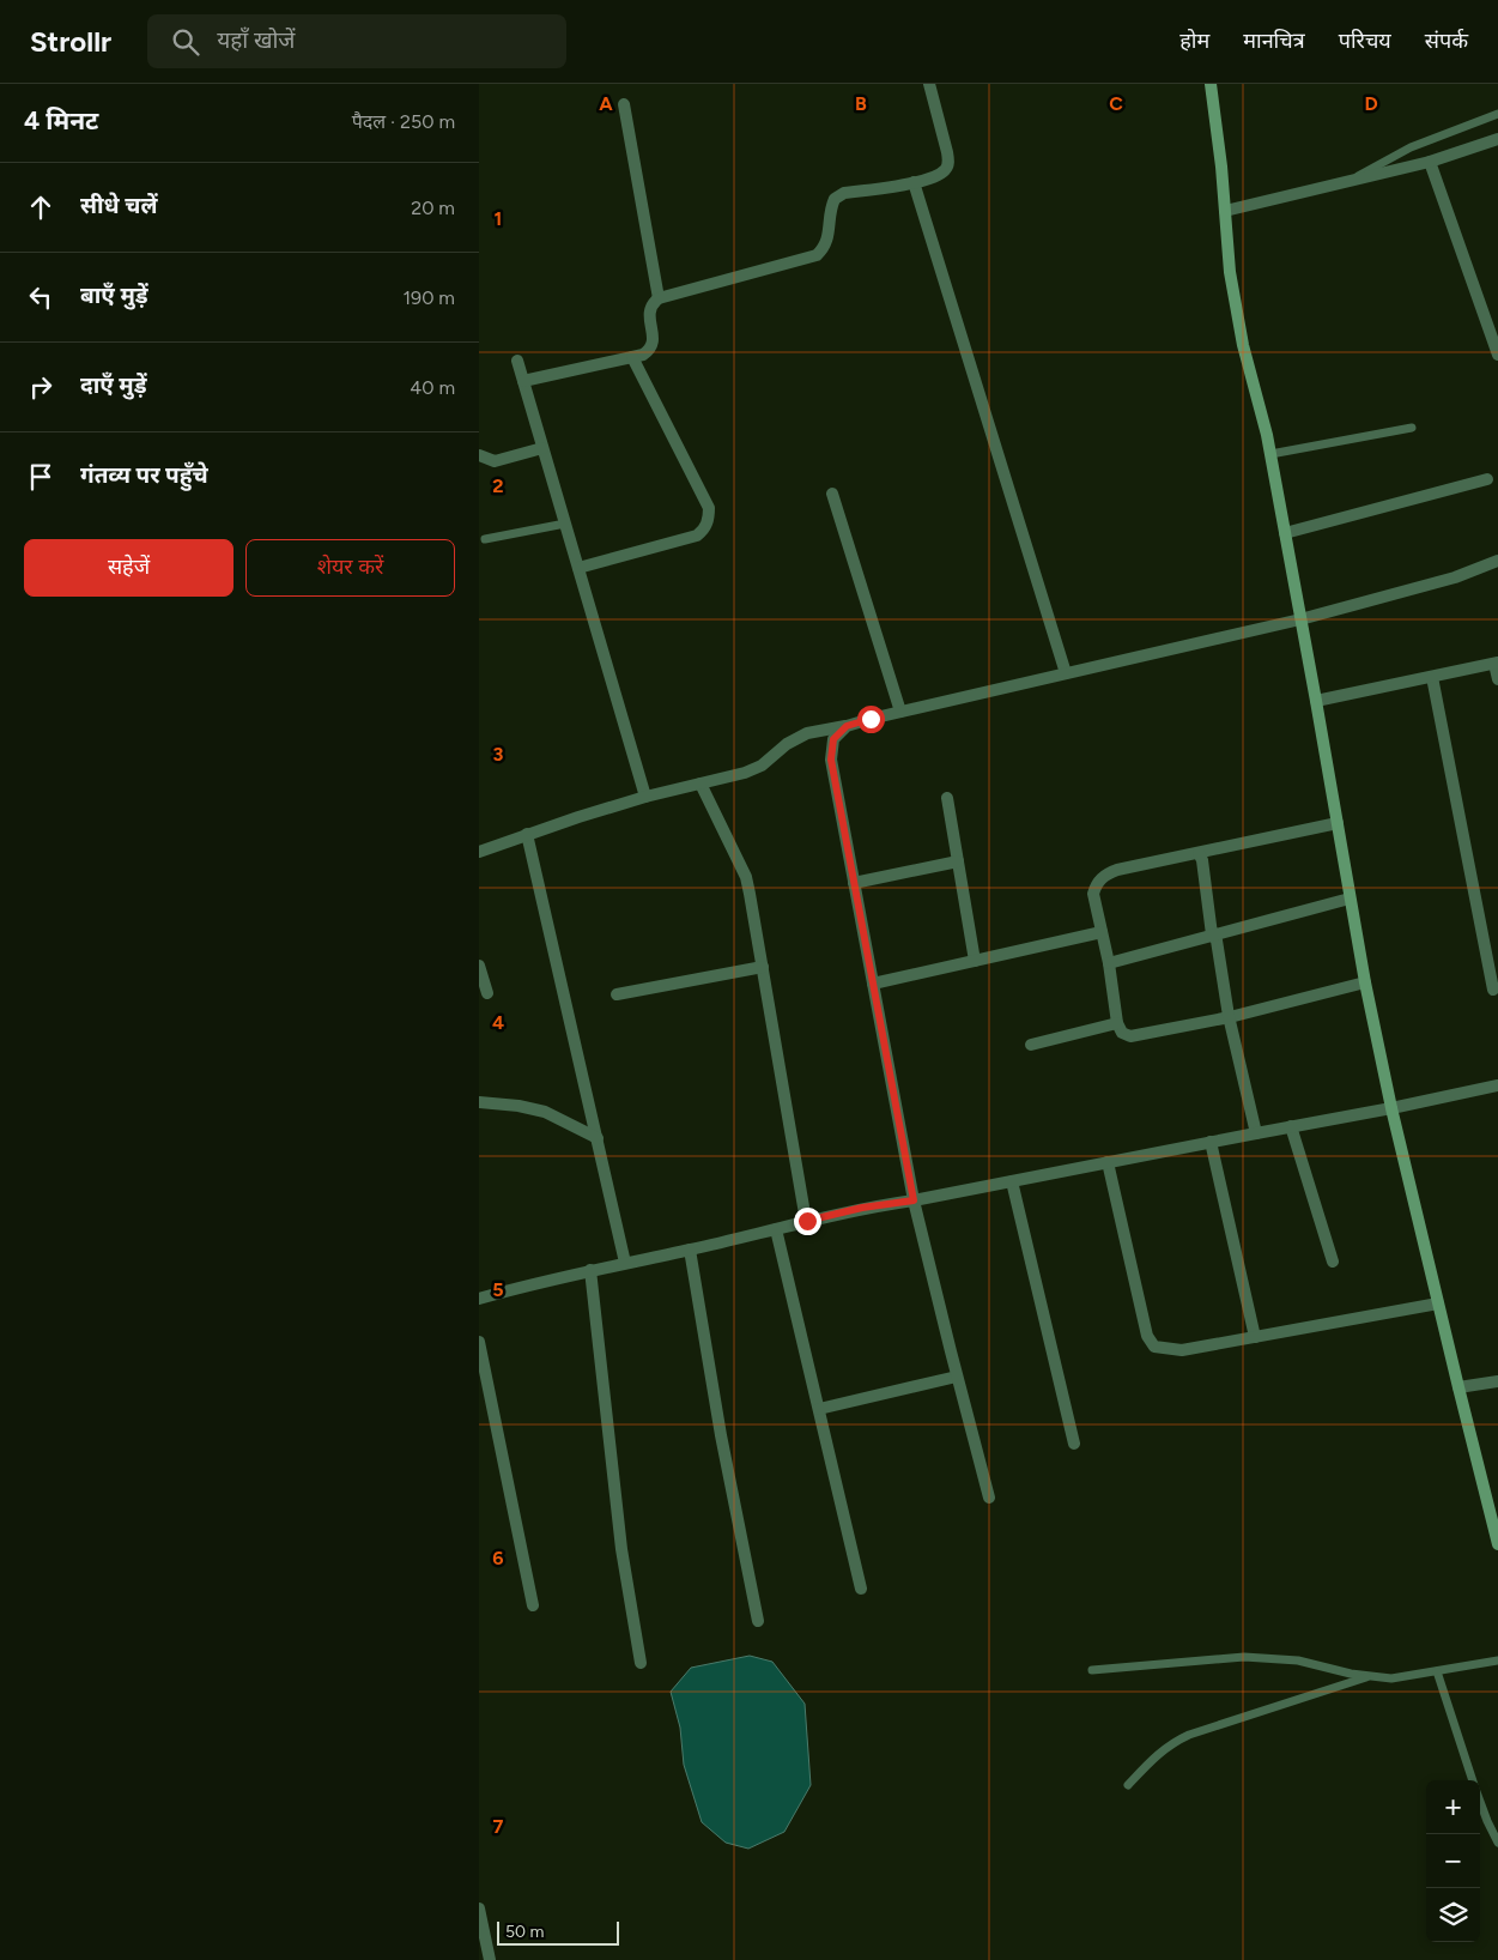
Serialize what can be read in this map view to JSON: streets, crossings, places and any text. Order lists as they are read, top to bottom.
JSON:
{
  "scale_bar": "50 m",
  "page": {
    "header": "Strollr",
    "search": "यहाँ खोजें",
    "nav": [
      "होम",
      "मानचित्र",
      "परिचय",
      "संपर्क"
    ],
    "heading": ["4 मिनट", "पैदल · 250 m"],
    "list": [
      ["सीधे चलें", "20 m"],
      ["बाएँ मुड़ें", "190 m"],
      ["दाएँ मुड़ें", "40 m"],
      "गंतव्य पर पहुँचे"
    ],
    "buttons": ["सहेजें", "शेयर करें"],
    "map_buttons": ["+", "−"],
    "scale": "50 m"
  },
  "grid": {
    "columns": [
      "A",
      "B",
      "C",
      "D"
    ],
    "rows": [
      "1",
      "2",
      "3",
      "4",
      "5",
      "6",
      "7"
    ]
  }
}
